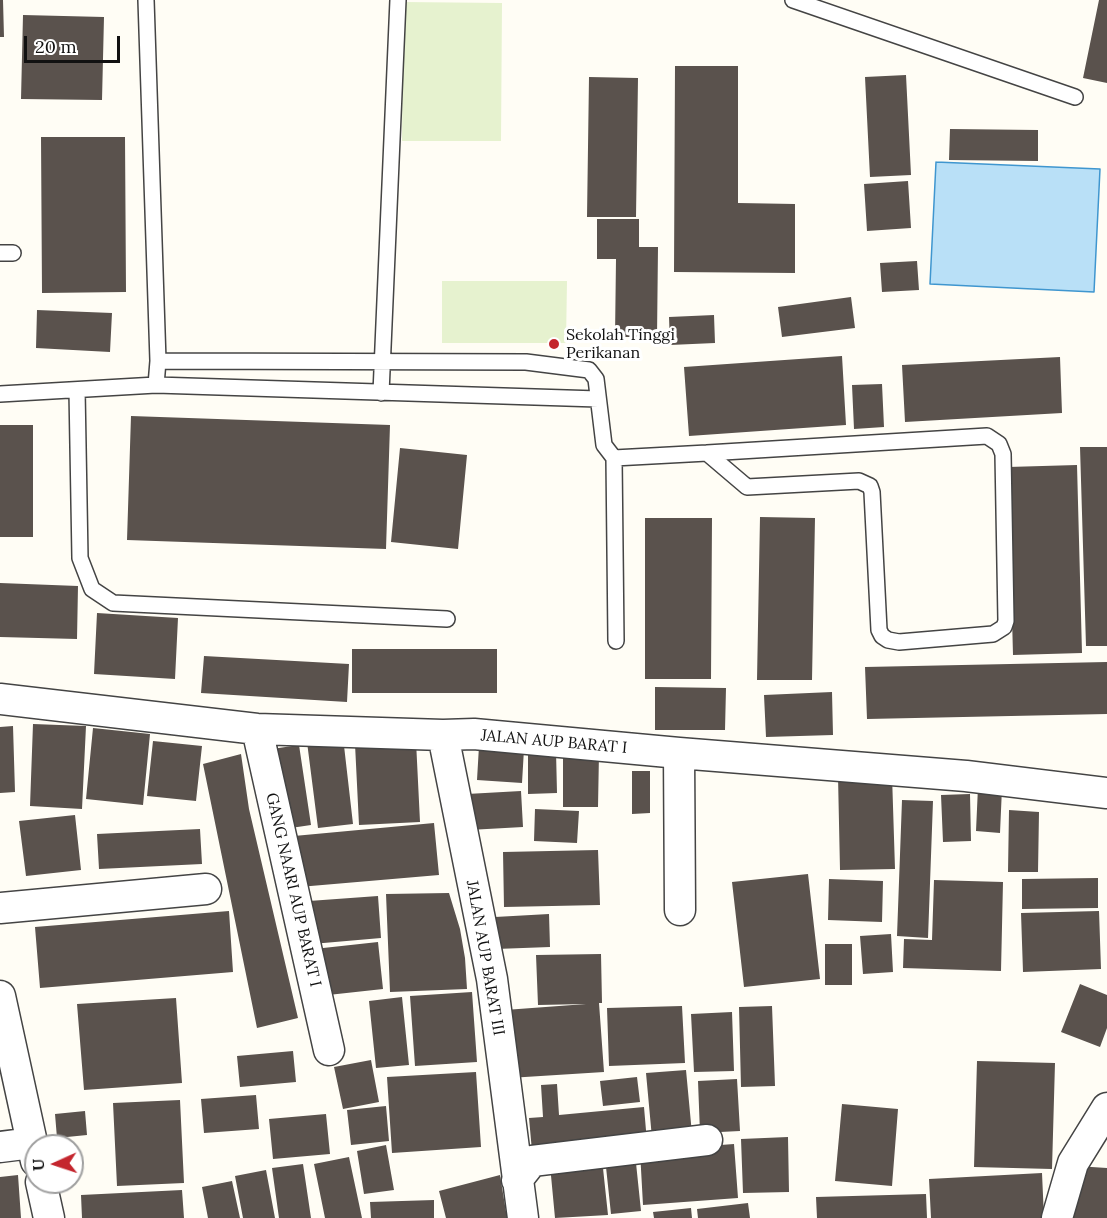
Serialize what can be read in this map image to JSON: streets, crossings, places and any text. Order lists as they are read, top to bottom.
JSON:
{
  "streets": {
    "street": ["JALAN AUP BARAT I", "GANG NAARI AUP BARAT I", "JALAN AUP BARAT III"]
  },
  "crossings": [
    ["JALAN AUP BARAT I", "GANG NAARI AUP BARAT I"],
    ["JALAN AUP BARAT I", "JALAN AUP BARAT III"]
  ],
  "places": ["Sekolah Tinggi Perikanan"],
  "scale_bar": "20 m",
  "north": "left"
}
